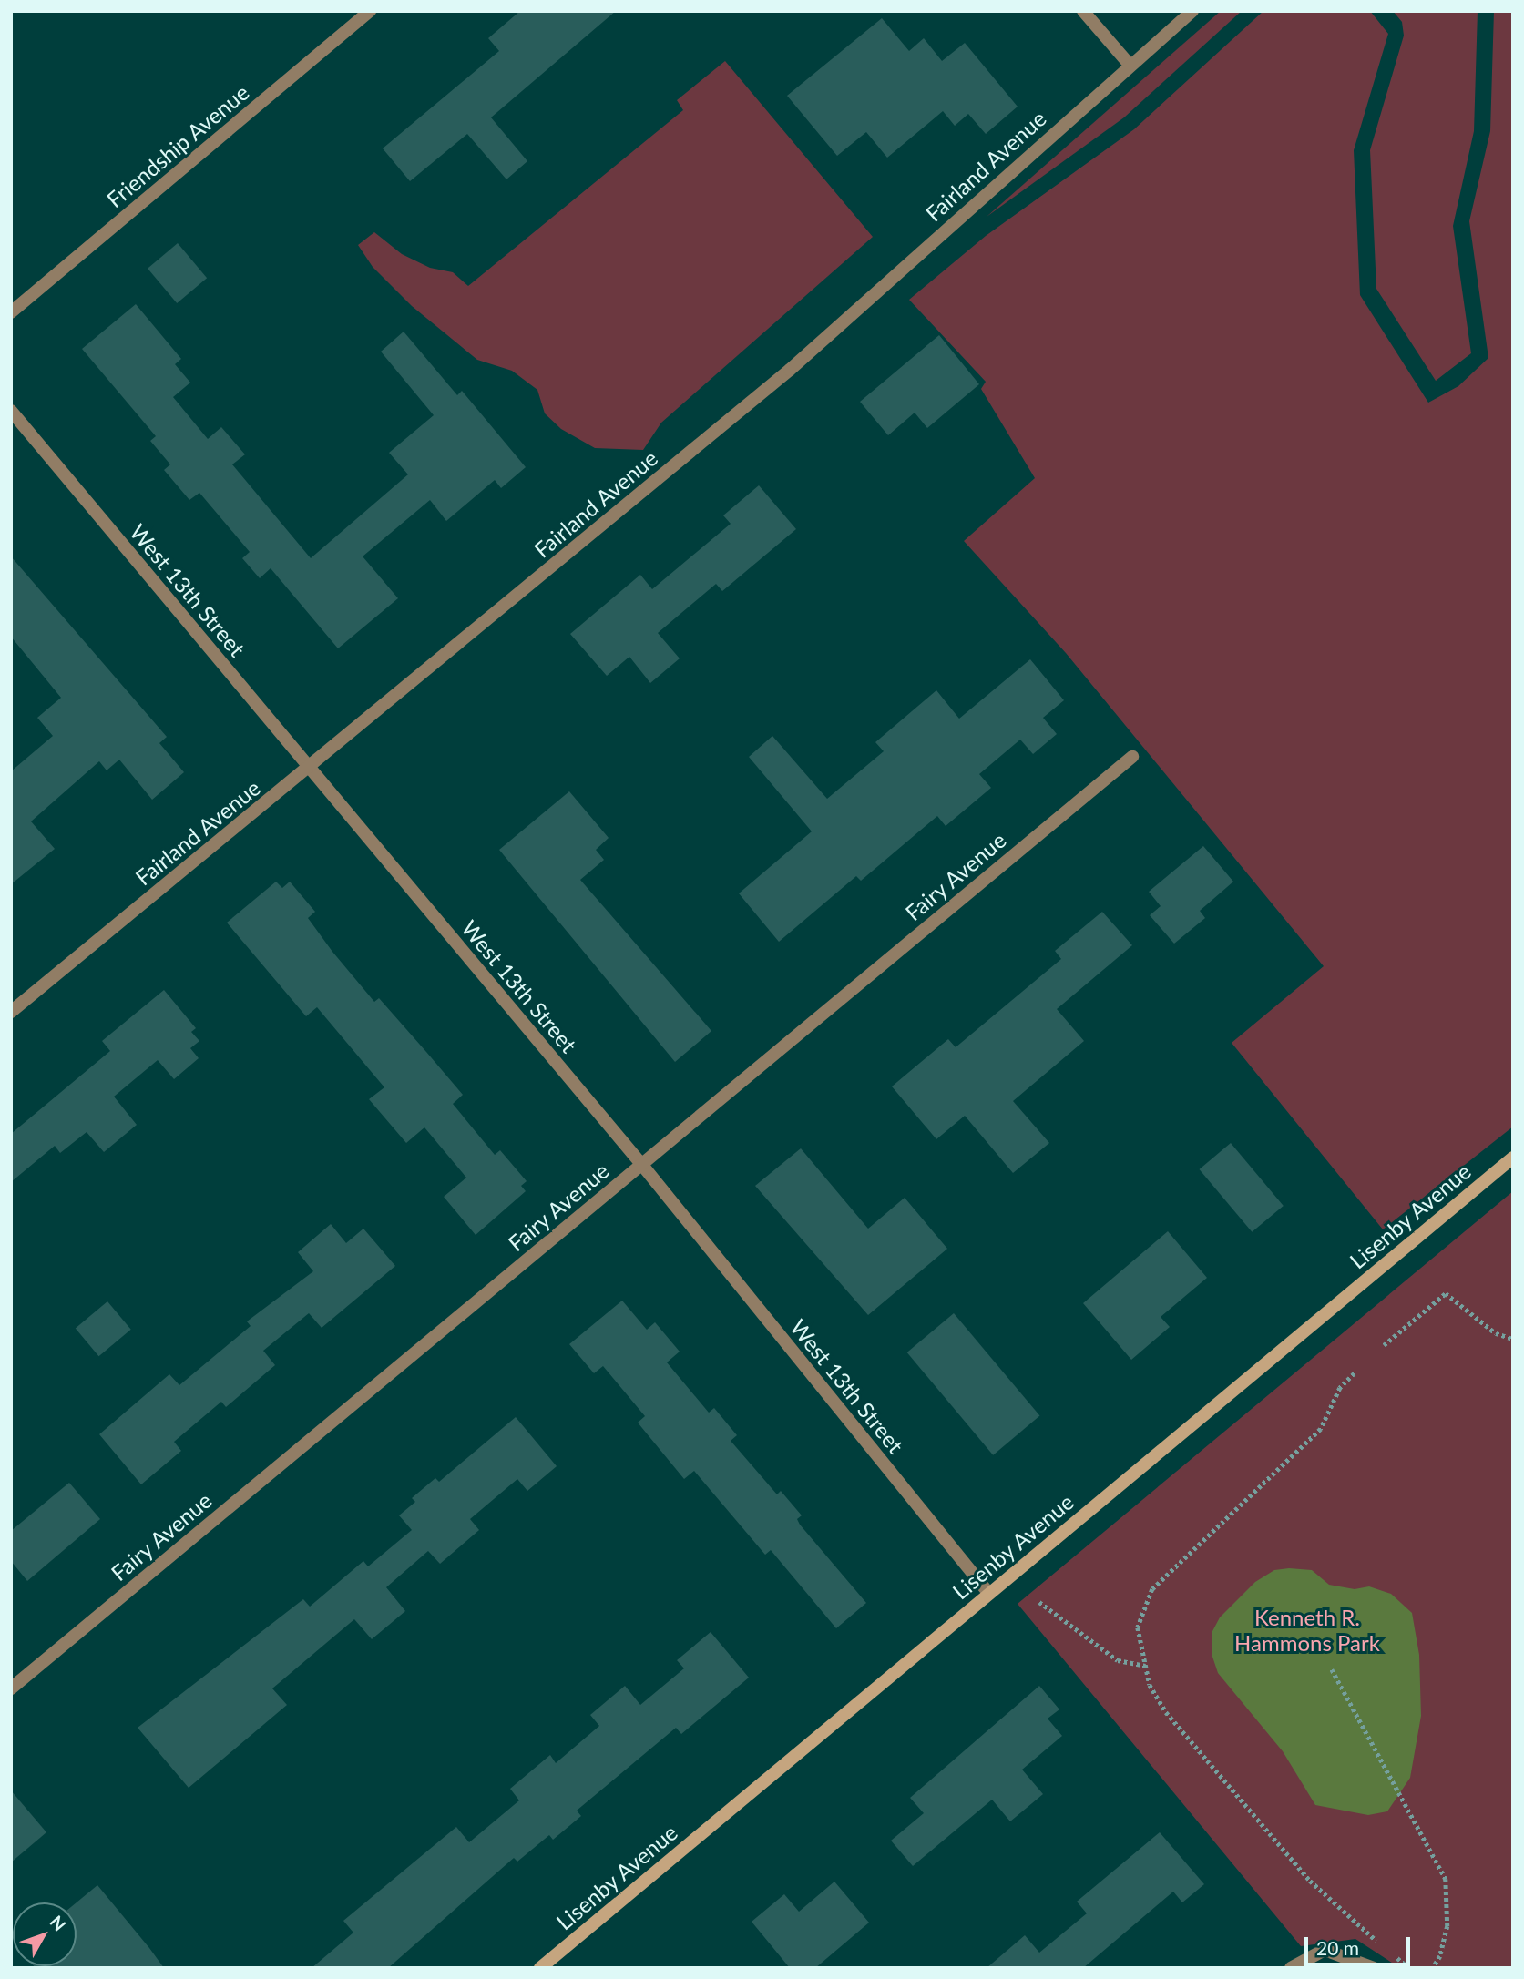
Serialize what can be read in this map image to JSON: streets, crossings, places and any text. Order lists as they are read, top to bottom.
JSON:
{
  "streets": {
    "main road": ["Lisenby Avenue"],
    "street": [
      "Friendship Avenue",
      "Fairland Avenue",
      "West 13th Street",
      "Fairy Avenue"
    ]
  },
  "crossings": [
    ["Fairland Avenue", "West 13th Street"],
    ["West 13th Street", "Fairy Avenue"],
    ["West 13th Street", "Lisenby Avenue"]
  ],
  "parks": ["Kenneth R. Hammons Park"],
  "scale_bar": "20 m",
  "north": "top right"
}
